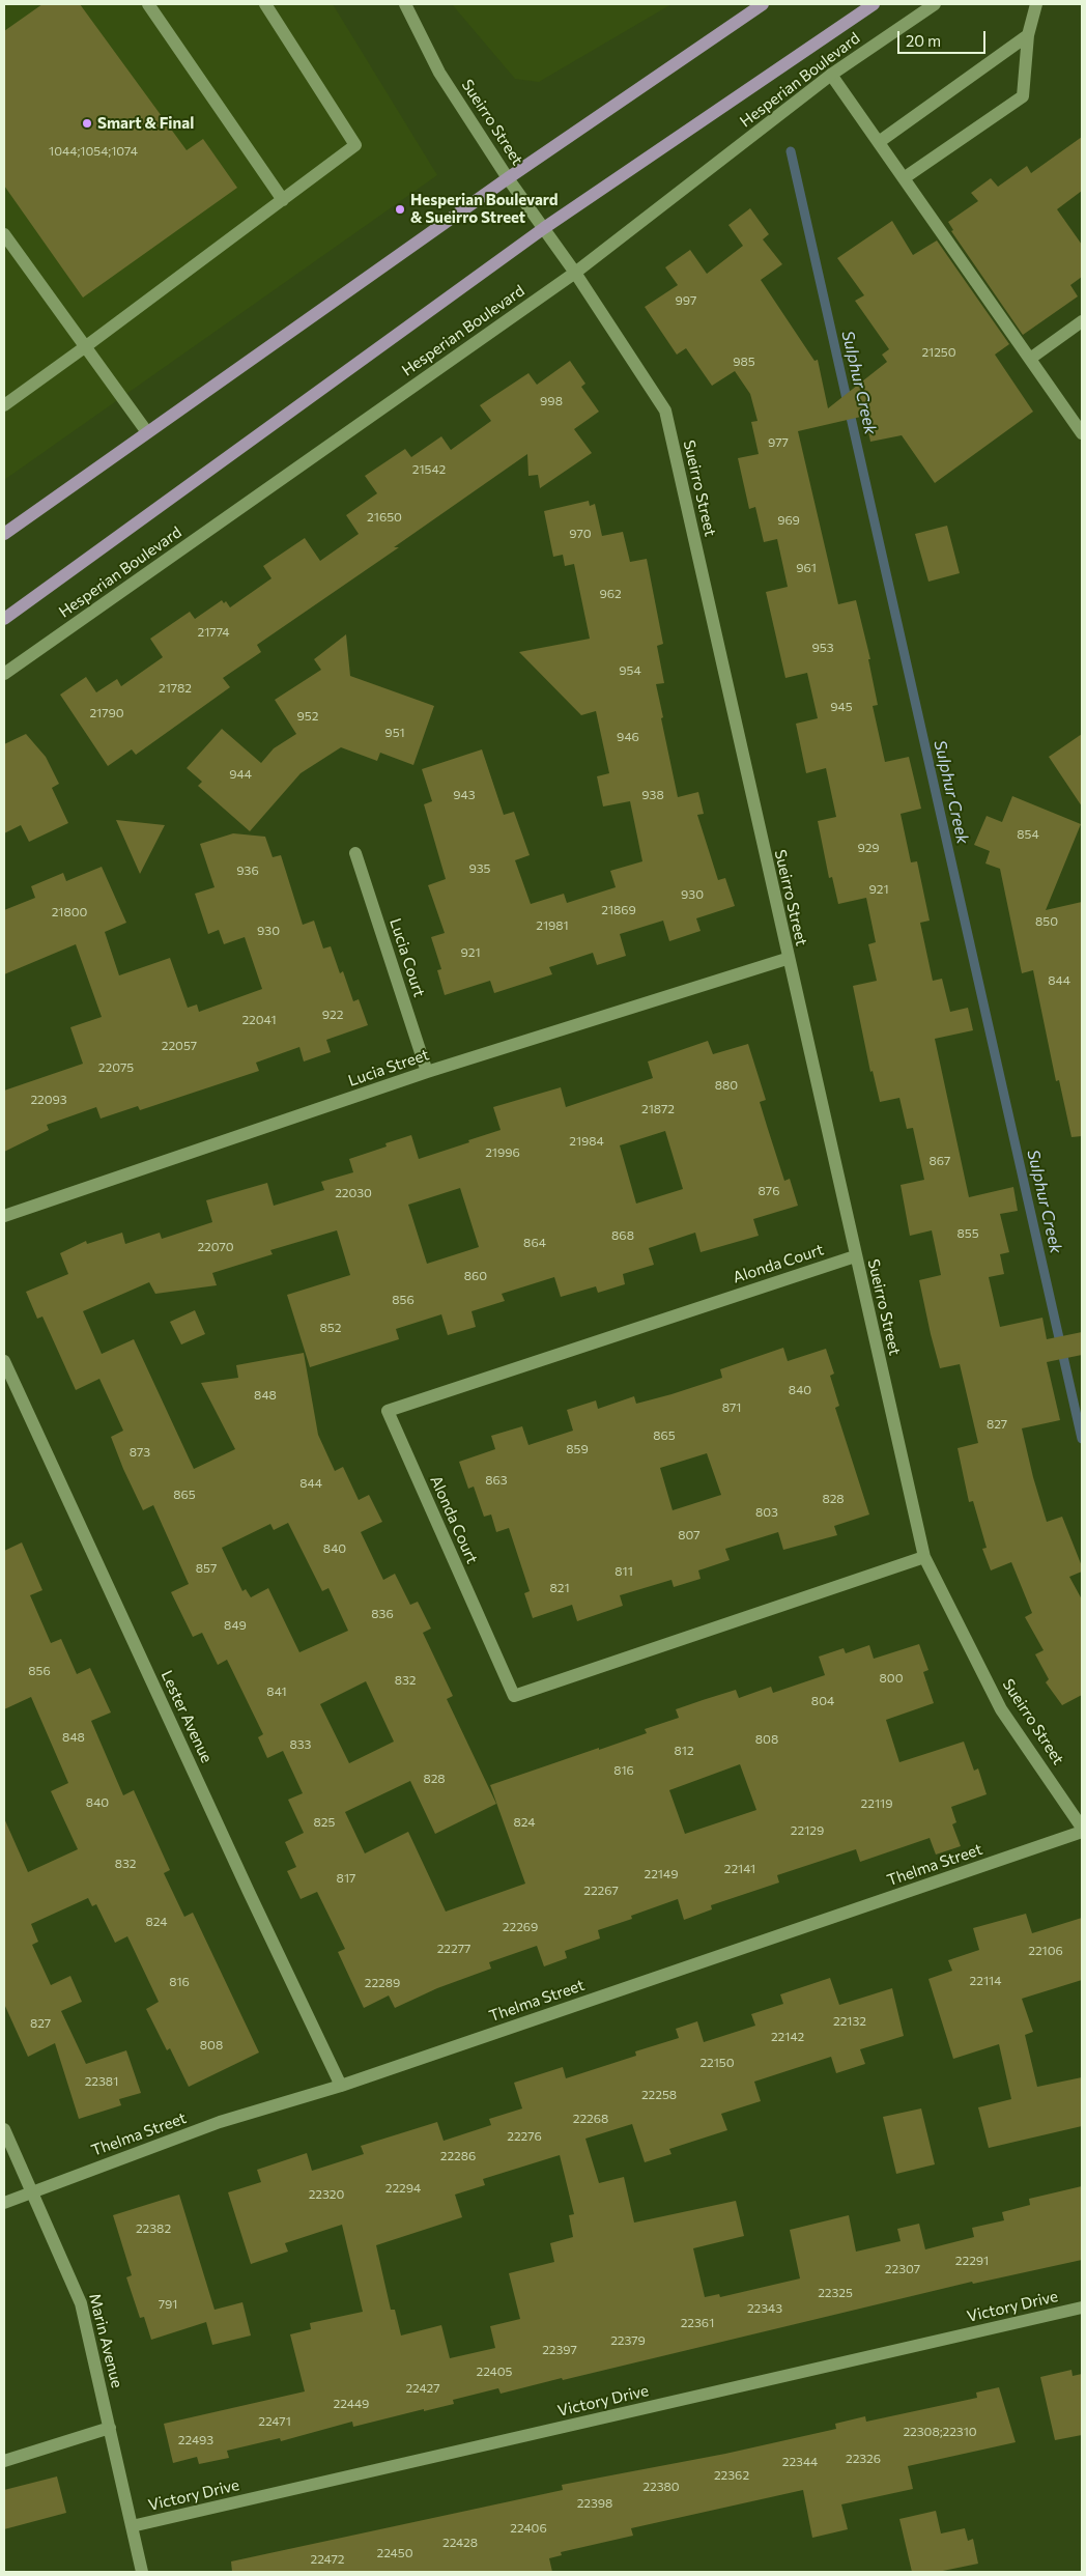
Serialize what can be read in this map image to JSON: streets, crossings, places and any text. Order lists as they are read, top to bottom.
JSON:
{
  "streets": {
    "main road": ["Hesperian Boulevard"],
    "street": [
      "Sueirro Street",
      "Lucia Court",
      "Lucia Street",
      "Alonda Court",
      "Lester Avenue",
      "Thelma Street",
      "Victory Drive",
      "Marin Avenue"
    ]
  },
  "crossings": [
    ["Hesperian Boulevard", "Sueirro Street"],
    ["Sueirro Street", "Lucia Street"],
    ["Sueirro Street", "Alonda Court"],
    ["Lucia Court", "Lucia Street"],
    ["Lester Avenue", "Thelma Street"],
    ["Thelma Street", "Marin Avenue"],
    ["Victory Drive", "Marin Avenue"]
  ],
  "water": ["Sulphur Creek"],
  "places": ["Smart & Final", "Hesperian Boulevard & Sueirro Street"],
  "house_numbers": [
    "1044;1054;1074",
    "997",
    "21250",
    "985",
    "998",
    "977",
    "21542",
    "21650",
    "969",
    "970",
    "961",
    "962",
    "21774",
    "953",
    "954",
    "21782",
    "945",
    "21790",
    "952",
    "951",
    "946",
    "944",
    "943",
    "938",
    "854",
    "929",
    "935",
    "936",
    "921",
    "930",
    "21869",
    "21800",
    "850",
    "21981",
    "930",
    "921",
    "844",
    "922",
    "22041",
    "22057",
    "22075",
    "880",
    "22093",
    "21872",
    "21984",
    "21996",
    "867",
    "876",
    "22030",
    "855",
    "868",
    "864",
    "22070",
    "860",
    "856",
    "852",
    "840",
    "848",
    "871",
    "827",
    "865",
    "859",
    "873",
    "863",
    "844",
    "865",
    "828",
    "803",
    "807",
    "840",
    "857",
    "811",
    "821",
    "836",
    "849",
    "856",
    "800",
    "832",
    "841",
    "804",
    "848",
    "808",
    "833",
    "812",
    "816",
    "828",
    "840",
    "22119",
    "825",
    "824",
    "22129",
    "832",
    "22141",
    "22149",
    "817",
    "22267",
    "824",
    "22269",
    "22277",
    "22106",
    "22114",
    "816",
    "22289",
    "22132",
    "827",
    "22142",
    "808",
    "22150",
    "22381",
    "22258",
    "22268",
    "22276",
    "22286",
    "22294",
    "22320",
    "22382",
    "22291",
    "22307",
    "22325",
    "791",
    "22343",
    "22361",
    "22379",
    "22397",
    "22405",
    "22427",
    "22449",
    "22471",
    "22308;22310",
    "22493",
    "22326",
    "22344",
    "22362",
    "22380",
    "22398",
    "22406",
    "22428",
    "22450",
    "22472"
  ],
  "scale_bar": "20 m"
}
